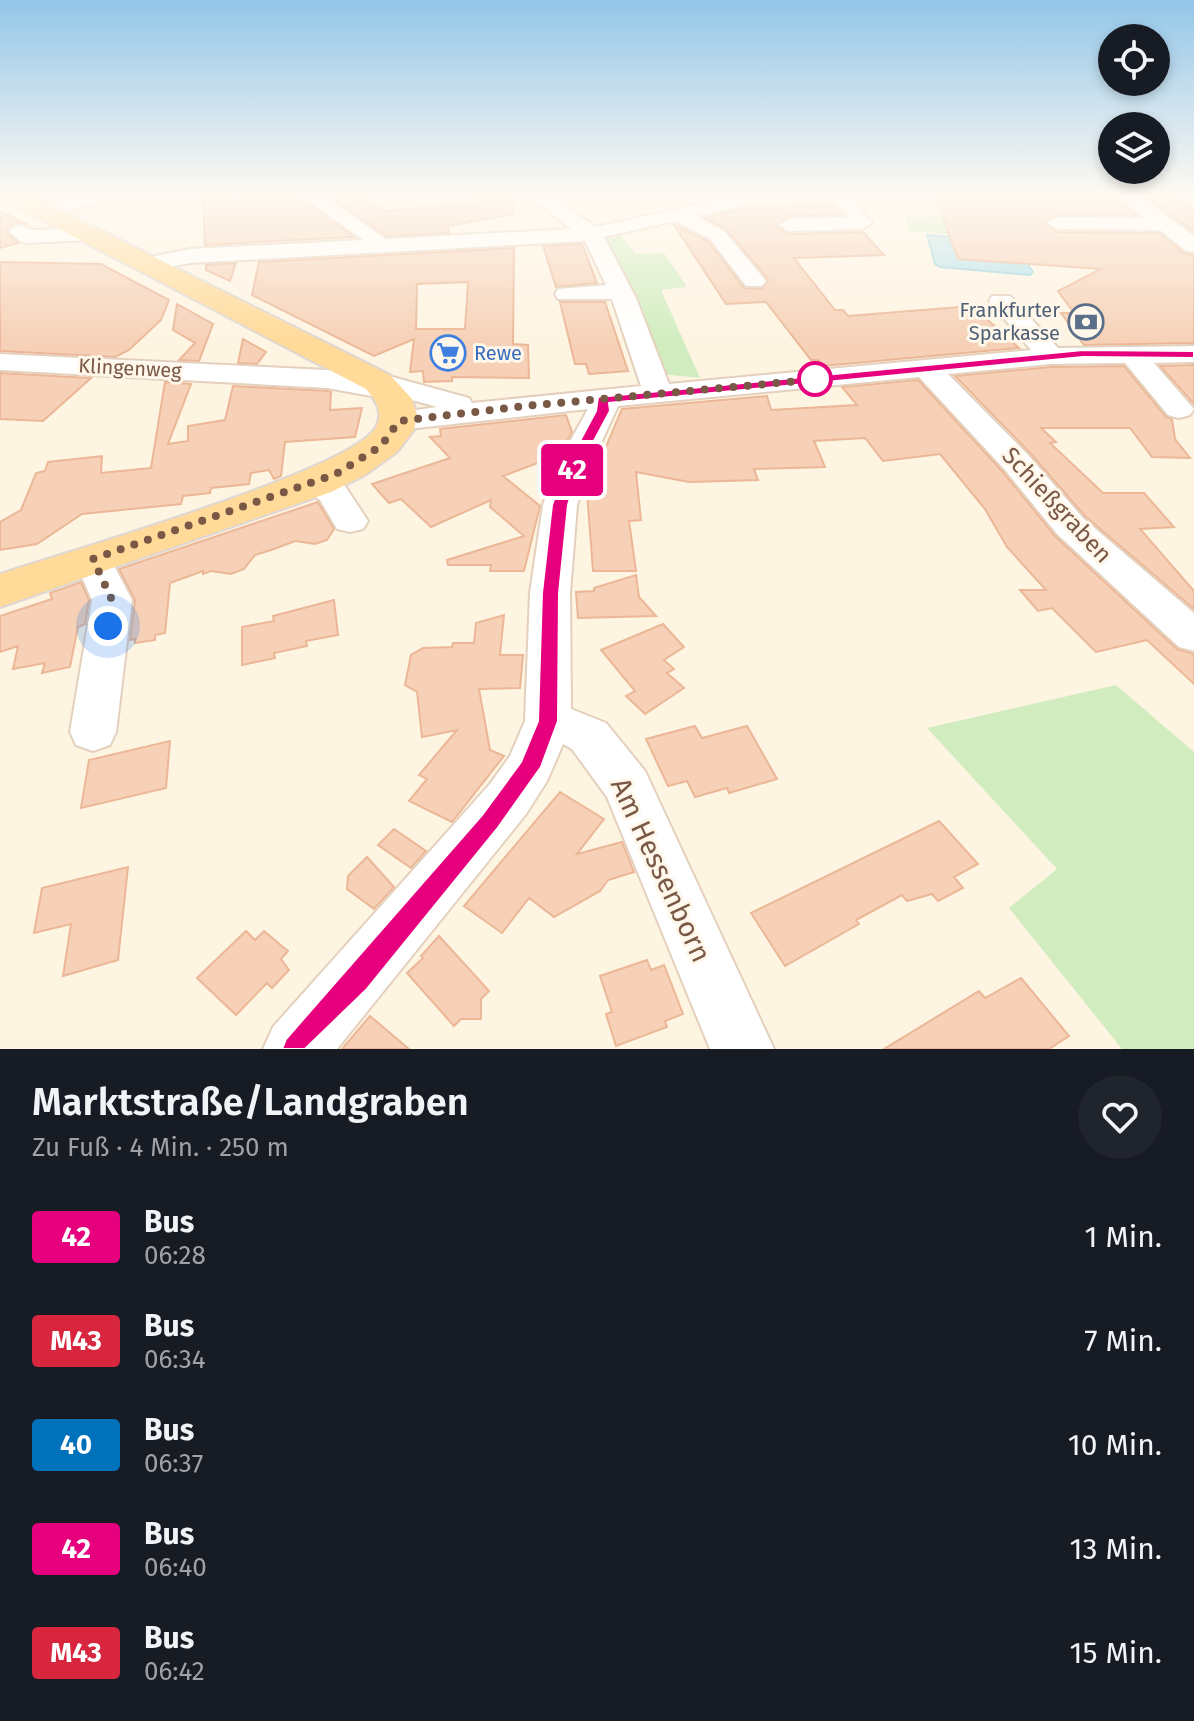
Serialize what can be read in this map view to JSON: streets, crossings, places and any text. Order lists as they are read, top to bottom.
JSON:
{
  "streets": {
    "street": ["Klingenweg", "Schießgraben", "Am Hessenborn"]
  },
  "places": {
    "bank": ["Frankfurter Sparkasse"],
    "supermarket": ["Rewe"]
  },
  "lines": ["bus line 42"],
  "page": {
    "on_map": "42",
    "heading": ["Marktstraße/Landgraben", "Zu Fuß · 4 Min. · 250 m"],
    "list": [
      {
        "mark": "42",
        "name": "Bus",
        "note": "06:28",
        "value": "1 Min."
      },
      {
        "mark": "M43",
        "name": "Bus",
        "note": "06:34",
        "value": "7 Min."
      },
      {
        "mark": "40",
        "name": "Bus",
        "note": "06:37",
        "value": "10 Min."
      },
      {
        "mark": "42",
        "name": "Bus",
        "note": "06:40",
        "value": "13 Min."
      },
      {
        "mark": "M43",
        "name": "Bus",
        "note": "06:42",
        "value": "15 Min."
      }
    ]
  }
}
